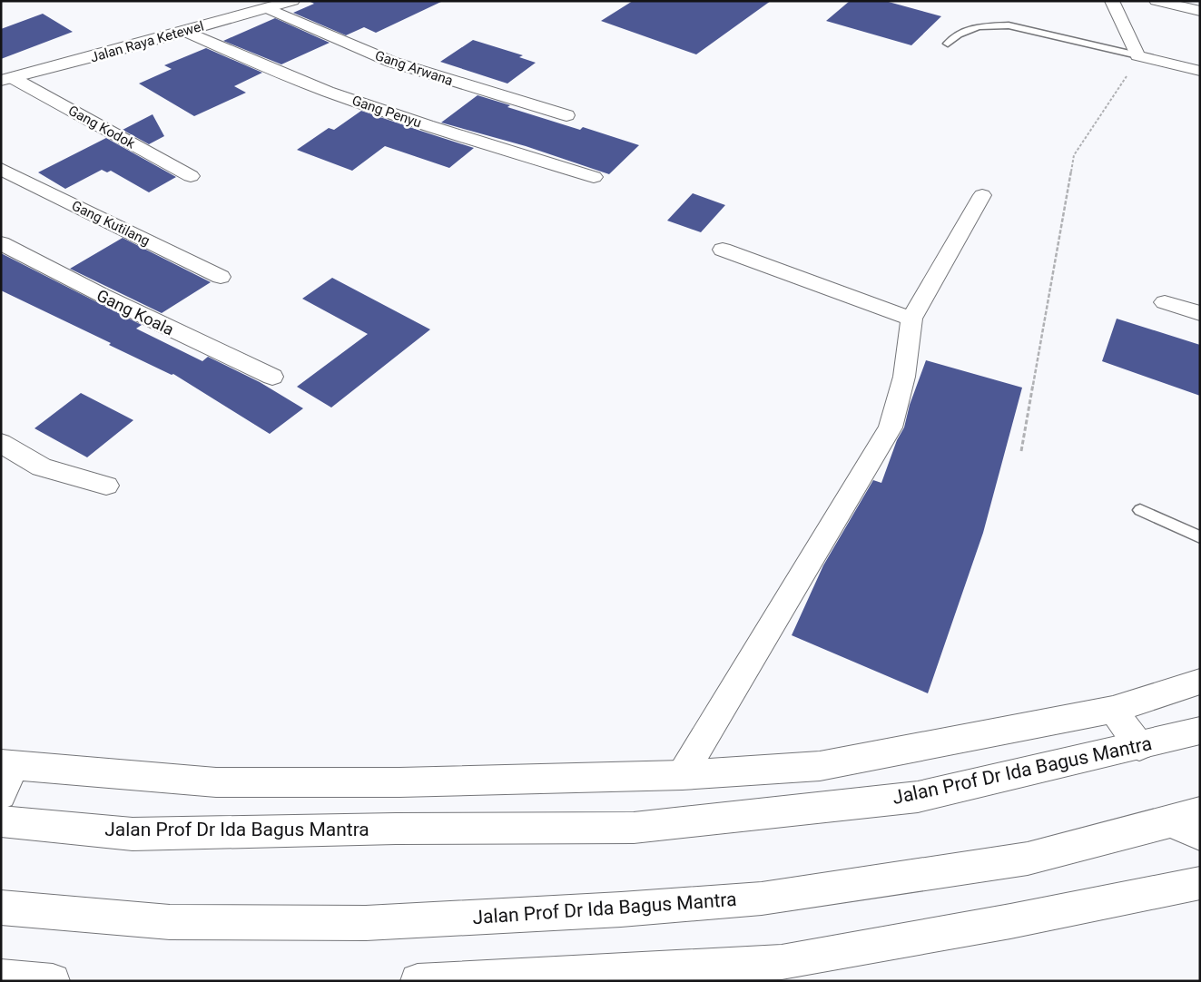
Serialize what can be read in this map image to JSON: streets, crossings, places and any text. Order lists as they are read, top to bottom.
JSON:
{
  "streets": {
    "main road": [
      "Jalan Raya Ketewel",
      "Gang Arwana",
      "Gang Penyu",
      "Gang Kodok",
      "Gang Kutilang",
      "Gang Koala",
      "Jalan Prof Dr Ida Bagus Mantra"
    ]
  },
  "crossings": [
    ["Jalan Raya Ketewel", "Gang Arwana"],
    ["Jalan Raya Ketewel", "Gang Penyu"],
    ["Jalan Raya Ketewel", "Gang Kodok"]
  ]
}
